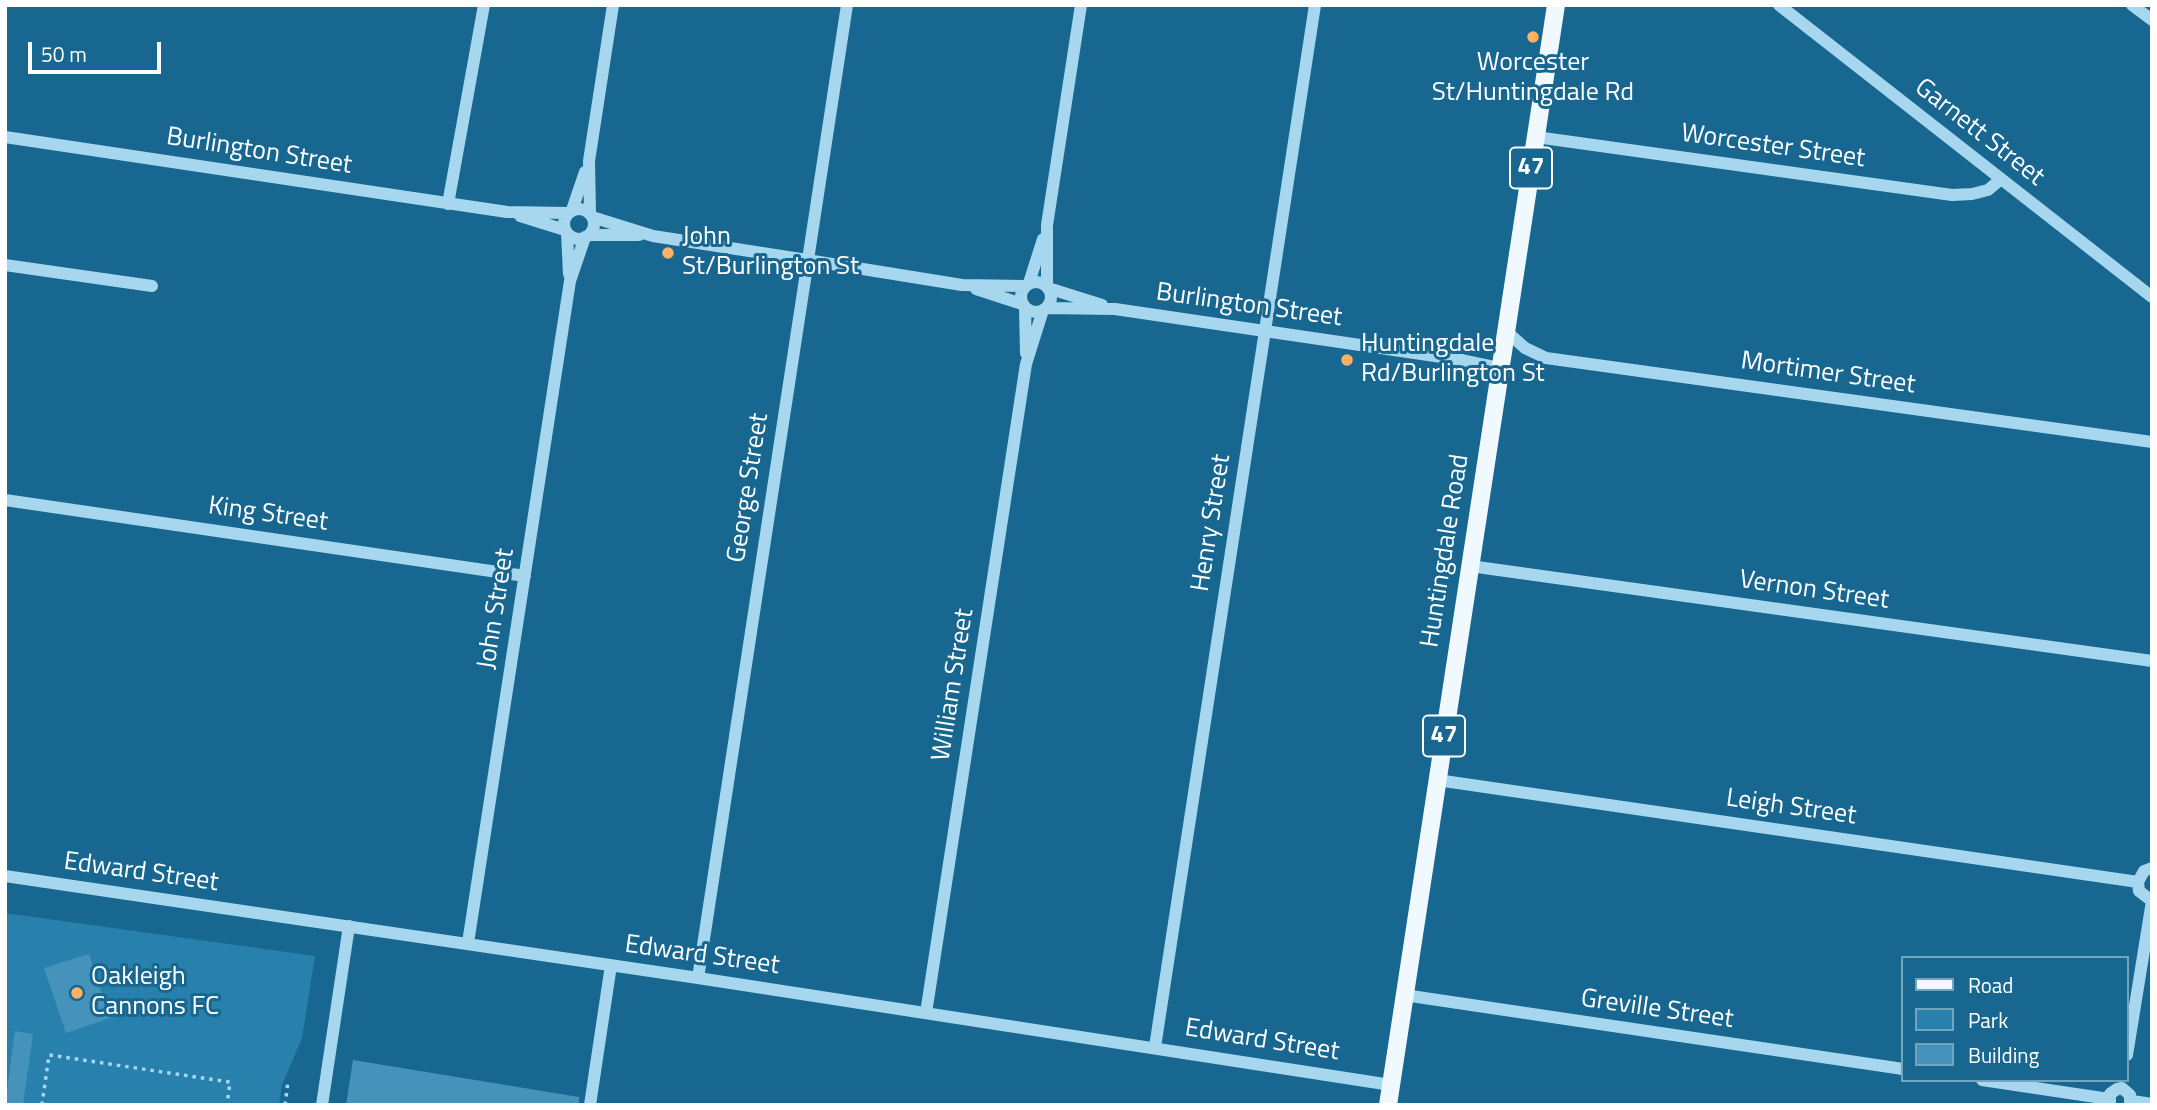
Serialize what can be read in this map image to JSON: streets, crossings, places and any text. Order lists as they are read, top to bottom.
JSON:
{
  "streets": {
    "main road": ["47", "Huntingdale Road"],
    "street": [
      "Garnett Street",
      "Worcester Street",
      "Burlington Street",
      "Mortimer Street",
      "George Street",
      "King Street",
      "Henry Street",
      "Vernon Street",
      "John Street",
      "William Street",
      "Leigh Street",
      "Edward Street",
      "Greville Street"
    ]
  },
  "crossings": [
    ["Garnett Street", "Worcester Street"],
    ["Worcester Street", "Huntingdale Road"],
    ["Burlington Street", "Henry Street"],
    ["Burlington Street", "Huntingdale Road"],
    ["Burlington Street", "John Street"],
    ["Burlington Street", "William Street"],
    ["Mortimer Street", "Huntingdale Road"],
    ["George Street", "Edward Street"],
    ["King Street", "John Street"],
    ["Henry Street", "Edward Street"],
    ["Huntingdale Road", "Vernon Street"],
    ["Huntingdale Road", "Leigh Street"],
    ["Huntingdale Road", "Edward Street"],
    ["Huntingdale Road", "Greville Street"],
    ["John Street", "Edward Street"],
    ["William Street", "Edward Street"]
  ],
  "places": [
    "Worcester St/Huntingdale Rd",
    "John St/Burlington St",
    "Huntingdale Rd/Burlington St",
    "Oakleigh Cannons FC"
  ],
  "legend": ["Road", "Park", "Building"],
  "scale_bar": "50 m"
}
